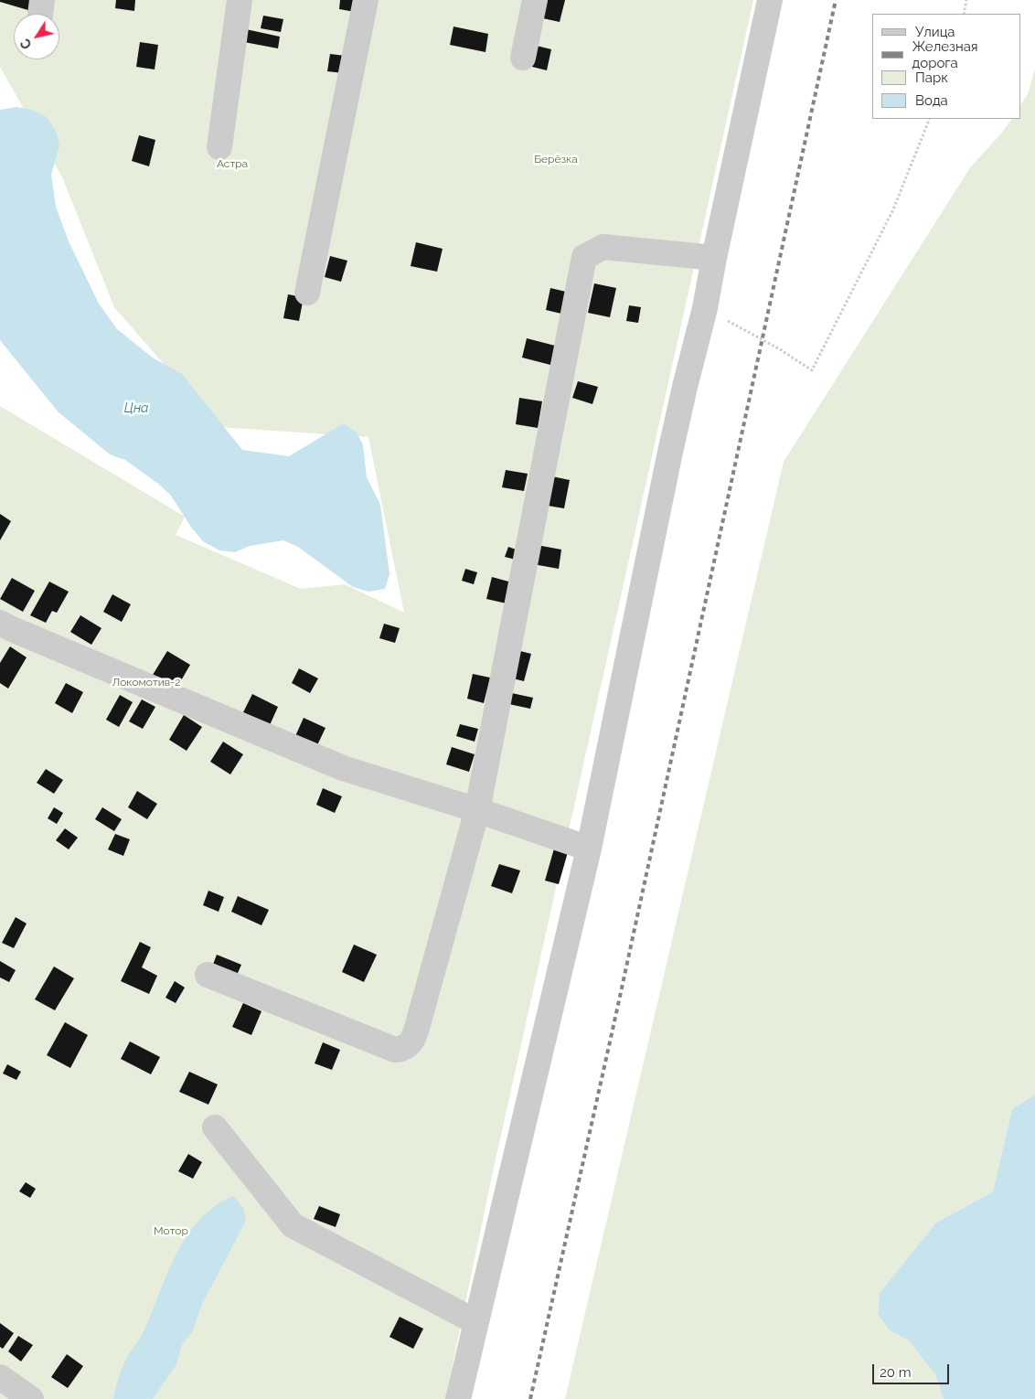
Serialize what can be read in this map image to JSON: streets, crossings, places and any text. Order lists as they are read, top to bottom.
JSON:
{
  "water": ["Цна"],
  "parks": [
    "Берёзка",
    "Астра",
    "Локомотив-2",
    "Мотор"
  ],
  "legend": [
    "Улица",
    "Железная дорога",
    "Парк",
    "Вода"
  ],
  "scale_bar": "20 m",
  "north": "bottom left"
}
